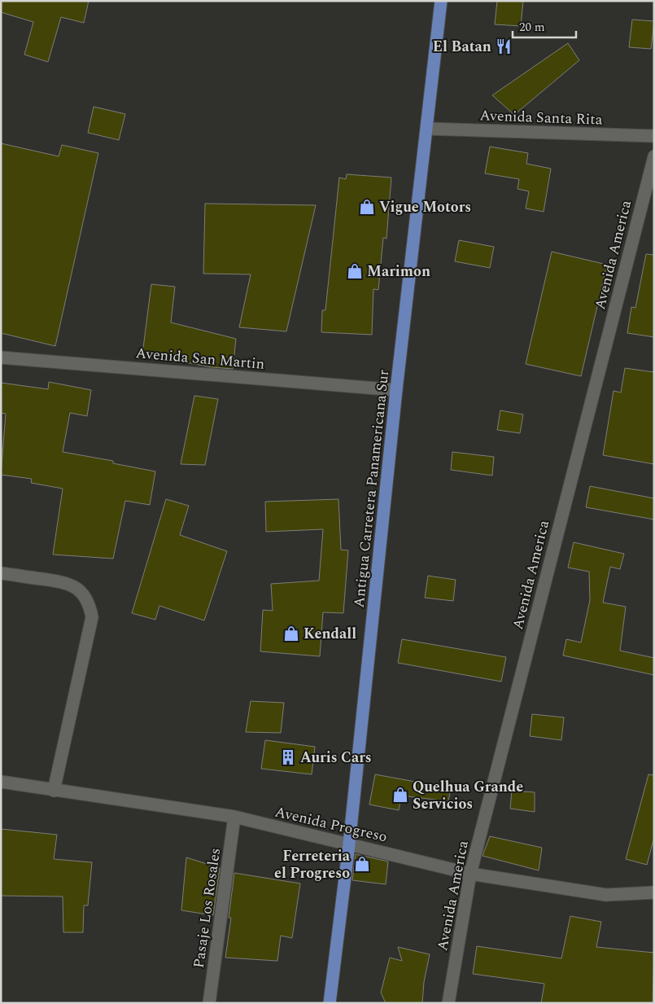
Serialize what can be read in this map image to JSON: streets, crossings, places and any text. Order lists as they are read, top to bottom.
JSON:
{
  "streets": {
    "highway": ["Antigua Carretera Panamericana Sur"],
    "street": [
      "Avenida Santa Rita",
      "Avenida America",
      "Avenida San Martin",
      "Avenida Progreso",
      "Pasaje Los Rosales"
    ]
  },
  "crossings": [
    ["Avenida Santa Rita", "Antigua Carretera Panamericana Sur"],
    ["Avenida America", "Avenida Progreso"],
    ["Avenida San Martin", "Antigua Carretera Panamericana Sur"],
    ["Antigua Carretera Panamericana Sur", "Avenida Progreso"],
    ["Avenida Progreso", "Pasaje Los Rosales"]
  ],
  "places": {
    "restaurant": ["El Batan"],
    "shop": [
      "Vigue Motors",
      "Marimon",
      "Kendall",
      "Quelhua Grande Servicios",
      "Ferreteria el Progreso"
    ],
    "building": ["Auris Cars"]
  },
  "scale_bar": "20 m"
}
